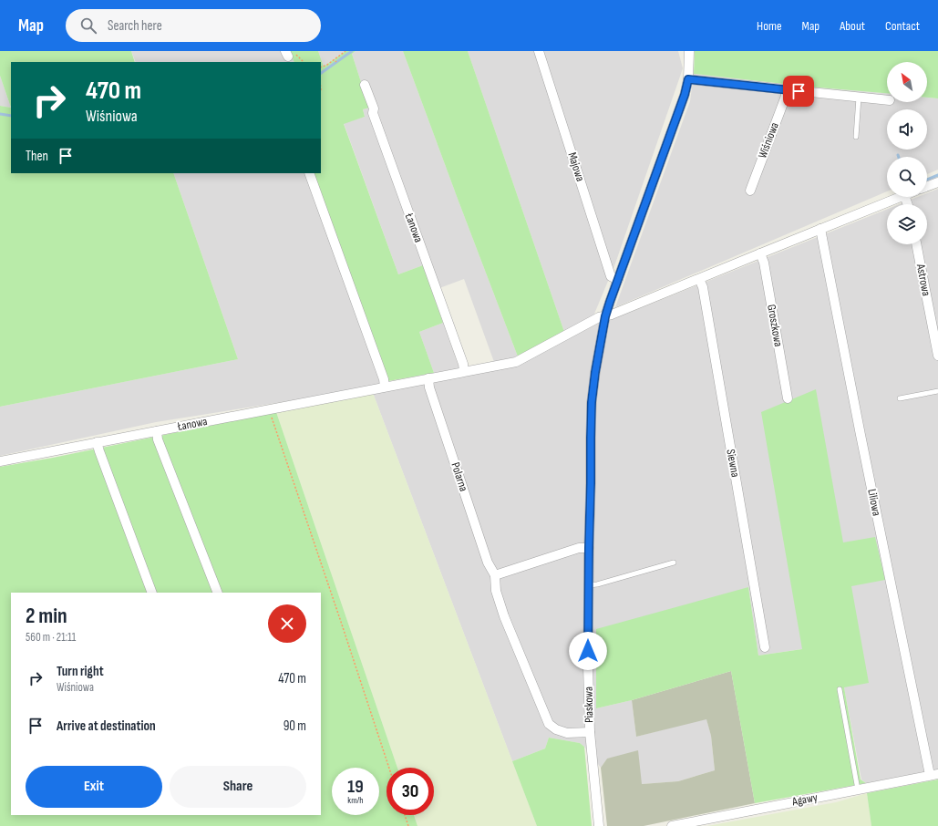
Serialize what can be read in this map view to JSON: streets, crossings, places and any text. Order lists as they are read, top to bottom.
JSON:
{
  "streets": {
    "street": [
      "Wiśniowa",
      "Majowa",
      "Łanowa",
      "Astrowa",
      "Groszkowa",
      "Siewna",
      "Polarna",
      "Liliowa",
      "Piaskowa",
      "Agawy"
    ]
  },
  "crossings": [
    ["Majowa", "Piaskowa"],
    ["Łanowa", "Polarna"],
    ["Łanowa", "Piaskowa"],
    ["Polarna", "Piaskowa"],
    ["Liliowa", "Agawy"]
  ],
  "north": "top left",
  "page": {
    "header": "Map",
    "search": "Search here",
    "nav": [
      "Home",
      "Map",
      "About",
      "Contact"
    ],
    "turn": ["470 m", "Wiśniowa"],
    "then": "Then",
    "heading": ["2 min", "560 m · 21:11"],
    "list": [
      {
        "name": "Turn right",
        "note": "Wiśniowa",
        "value": "470 m"
      },
      {
        "name": "Arrive at destination",
        "value": "90 m"
      }
    ],
    "buttons": ["Exit", "Share"],
    "speed": "19 km/h",
    "limit": "30"
  }
}
